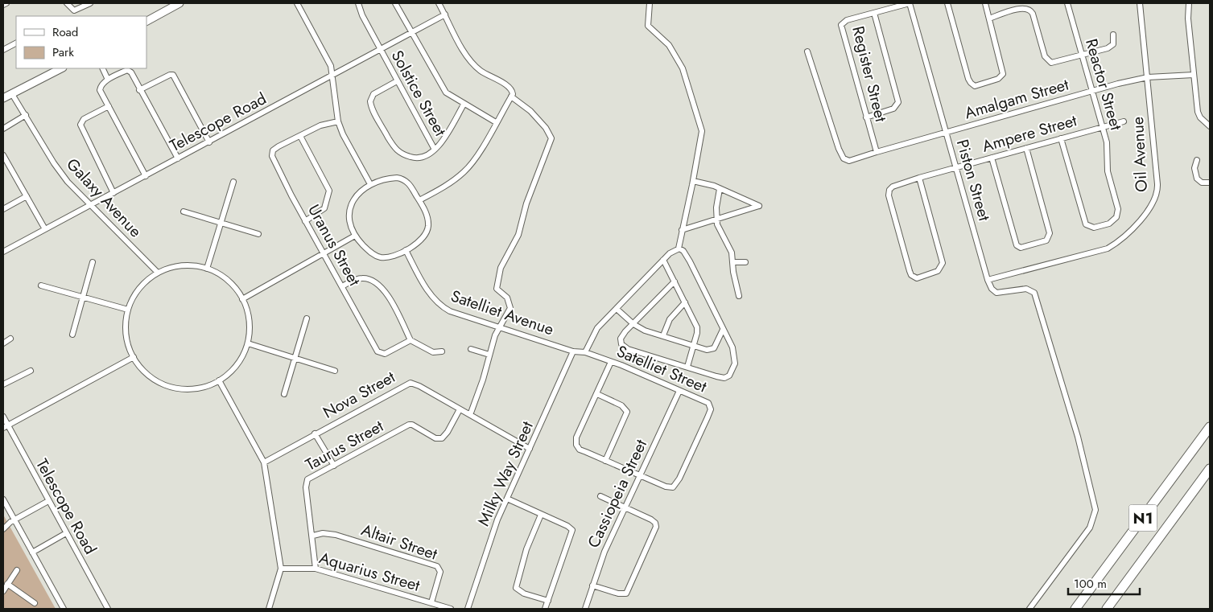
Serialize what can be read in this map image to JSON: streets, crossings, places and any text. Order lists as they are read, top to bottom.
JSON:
{
  "streets": {
    "highway": ["N1"],
    "street": [
      "Register Street",
      "Reactor Street",
      "Solstice Street",
      "Amalgam Street",
      "Telescope Road",
      "Ampere Street",
      "Oil Avenue",
      "Piston Street",
      "Galaxy Avenue",
      "Uranus Street",
      "Satelliet Avenue",
      "Satelliet Street",
      "Nova Street",
      "Taurus Street",
      "Milky Way Street",
      "Cassiopeia Street",
      "Altair Street",
      "Aquarius Street"
    ]
  },
  "crossings": [
    ["Register Street", "Amalgam Street"],
    ["Register Street", "Piston Street"],
    ["Reactor Street", "Amalgam Street"],
    ["Reactor Street", "Ampere Street"],
    ["Solstice Street", "Telescope Road"],
    ["Amalgam Street", "Oil Avenue"],
    ["Amalgam Street", "Piston Street"],
    ["Telescope Road", "Galaxy Avenue"],
    ["Ampere Street", "Piston Street"],
    ["Oil Avenue", "Piston Street"],
    ["Satelliet Avenue", "Satelliet Street"],
    ["Satelliet Avenue", "Milky Way Street"],
    ["Satelliet Street", "Milky Way Street"],
    ["Satelliet Street", "Cassiopeia Street"],
    ["Nova Street", "Taurus Street"],
    ["Nova Street", "Milky Way Street"],
    ["Taurus Street", "Aquarius Street"],
    ["Altair Street", "Aquarius Street"]
  ],
  "legend": ["Road", "Park"],
  "scale_bar": "100 m"
}
